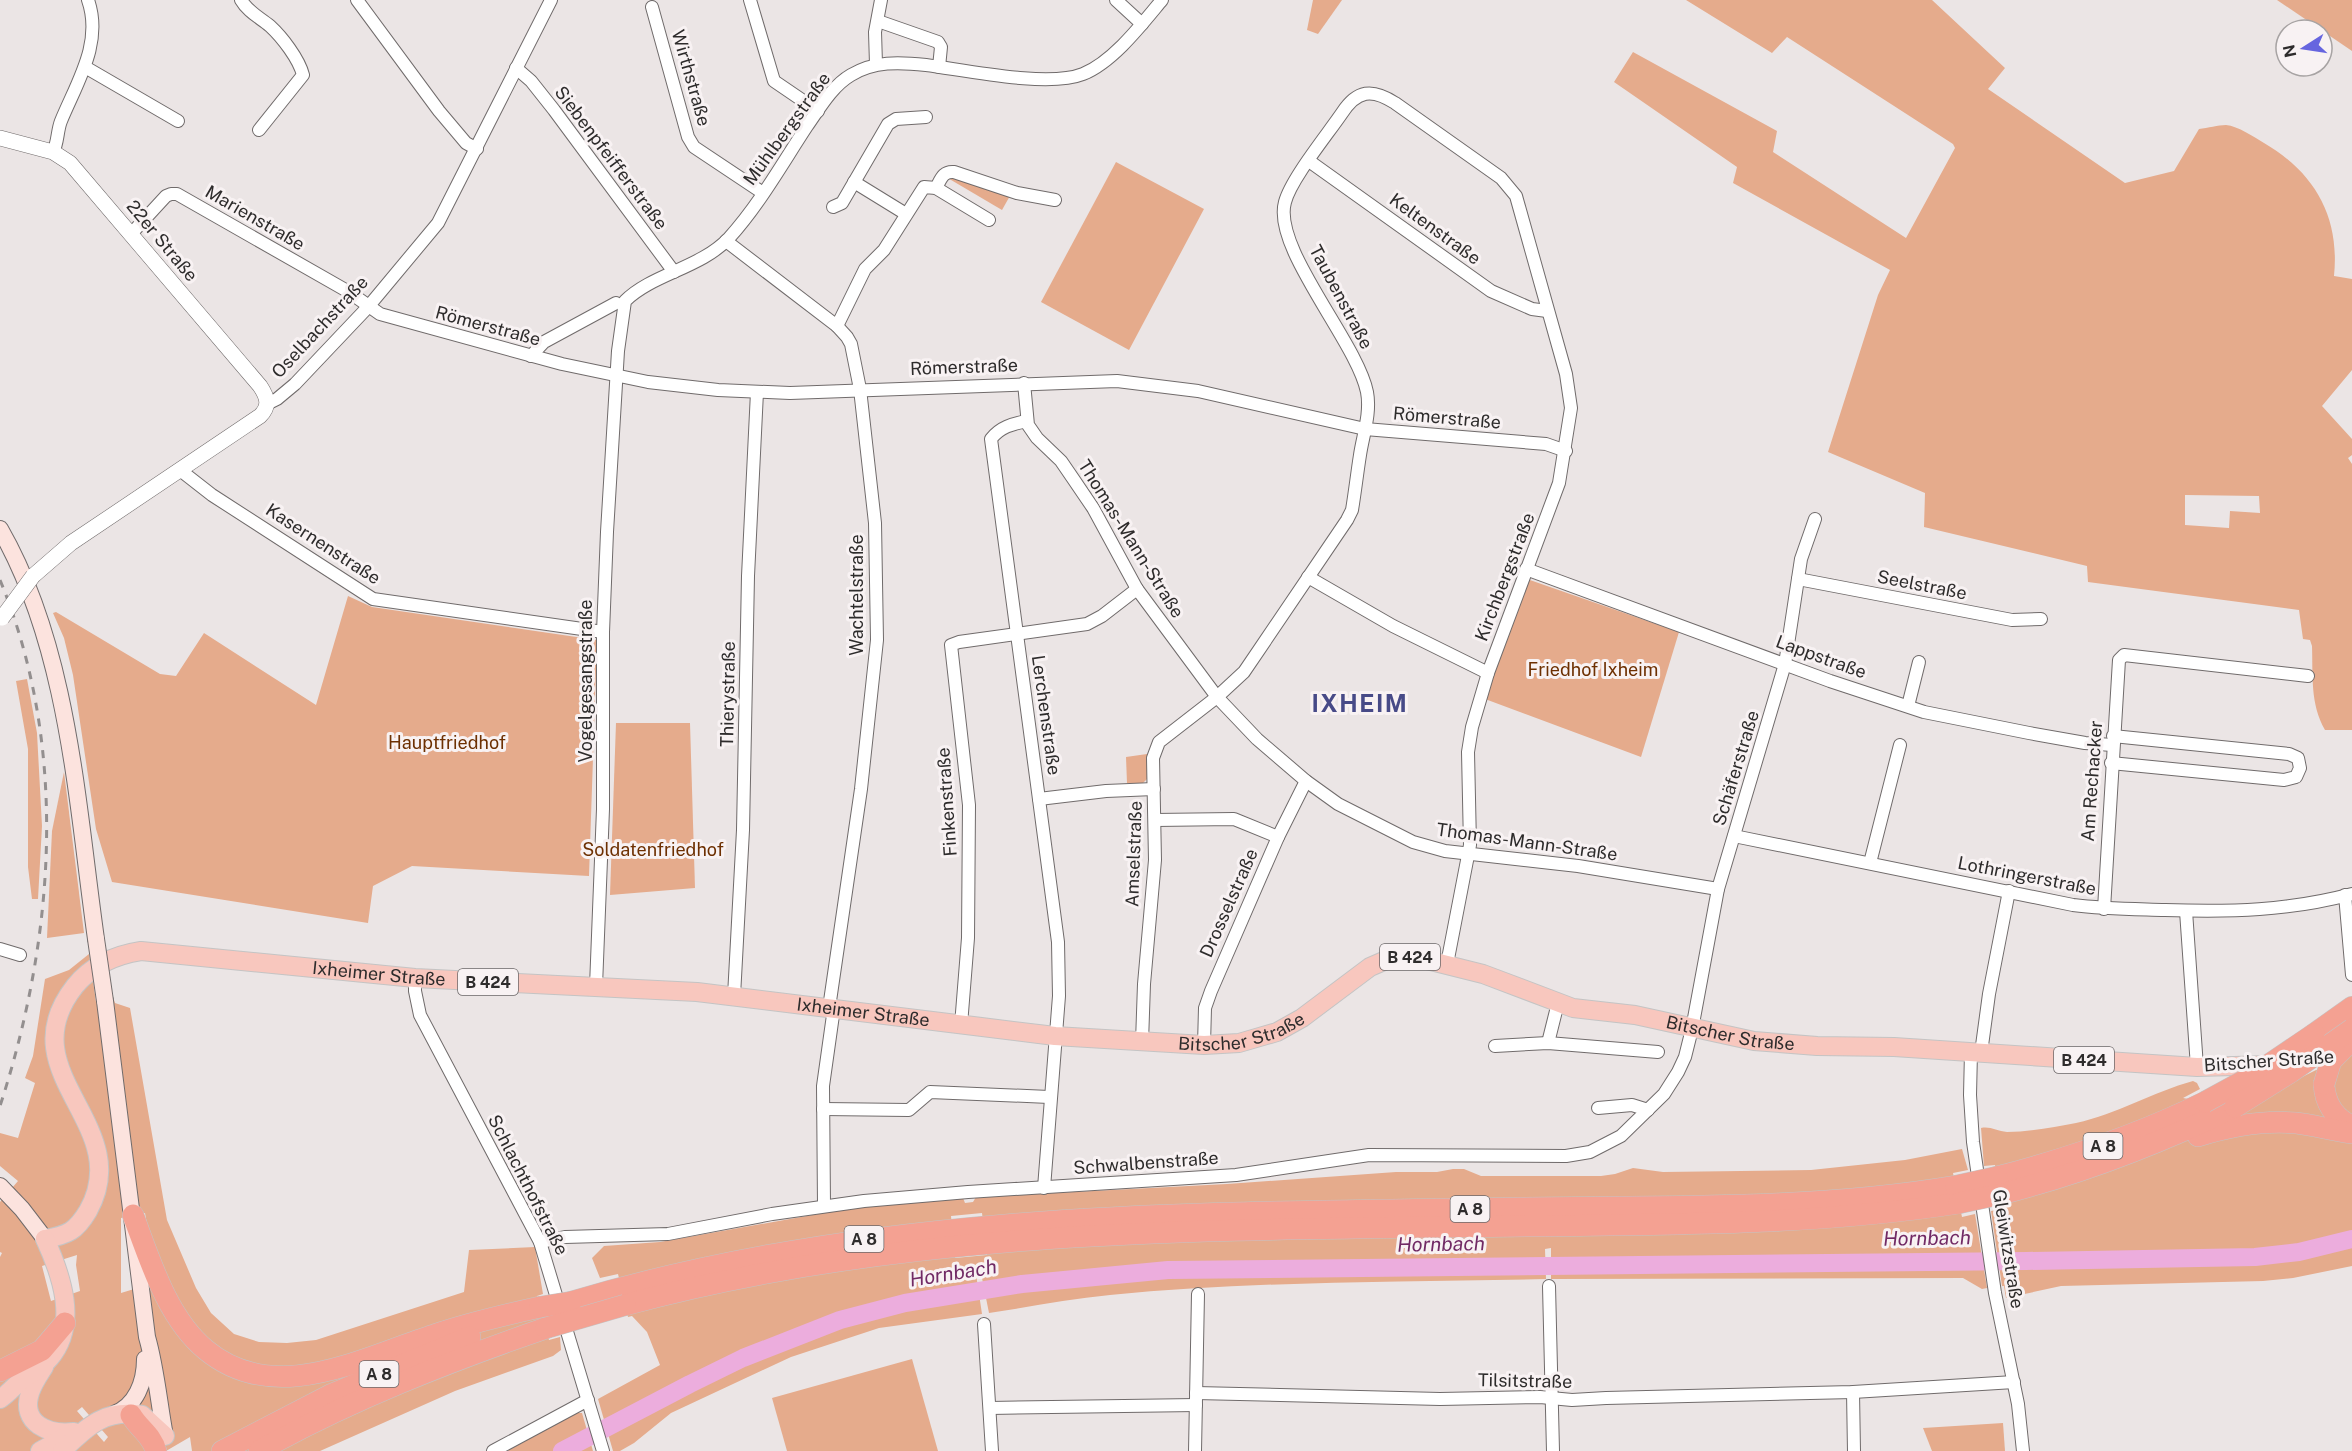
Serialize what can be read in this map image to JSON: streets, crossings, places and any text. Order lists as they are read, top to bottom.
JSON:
{
  "streets": {
    "highway": ["A 8"],
    "main road": ["B 424", "Ixheimer Straße", "Bitscher Straße"],
    "street": [
      "Wirthstraße",
      "Mühlbergstraße",
      "Siebenpfeifferstraße",
      "Marienstraße",
      "Keltenstraße",
      "22er Straße",
      "Taubenstraße",
      "Römerstraße",
      "Oselbachstraße",
      "Thomas-Mann-Straße",
      "Kasernenstraße",
      "Kirchbergstraße",
      "Seelstraße",
      "Wachtelstraße",
      "Lappstraße",
      "Vogelgesangstraße",
      "Thierystraße",
      "Lerchenstraße",
      "Schäferstraße",
      "Am Rechacker",
      "Finkenstraße",
      "Amselstraße",
      "Lothringerstraße",
      "Drosselstraße",
      "Schwalbenstraße",
      "Schlachthofstraße",
      "Gleiwitzstraße",
      "Tilsitstraße"
    ]
  },
  "crossings": [
    ["Wirthstraße", "Mühlbergstraße"],
    ["Mühlbergstraße", "Siebenpfeifferstraße"],
    ["Mühlbergstraße", "Römerstraße"],
    ["Mühlbergstraße", "Wachtelstraße"],
    ["Mühlbergstraße", "Vogelgesangstraße"],
    ["Siebenpfeifferstraße", "Oselbachstraße"],
    ["Marienstraße", "22er Straße"],
    ["Marienstraße", "Römerstraße"],
    ["Marienstraße", "Oselbachstraße"],
    ["Keltenstraße", "Taubenstraße"],
    ["Keltenstraße", "Kirchbergstraße"],
    ["22er Straße", "Oselbachstraße"],
    ["Taubenstraße", "Römerstraße"],
    ["Taubenstraße", "Thomas-Mann-Straße"],
    ["Taubenstraße", "Kirchbergstraße"],
    ["Taubenstraße", "Amselstraße"],
    ["Römerstraße", "Oselbachstraße"],
    ["Römerstraße", "Kirchbergstraße"],
    ["Römerstraße", "Wachtelstraße"],
    ["Römerstraße", "Vogelgesangstraße"],
    ["Römerstraße", "Thierystraße"],
    ["Oselbachstraße", "Kasernenstraße"],
    ["Thomas-Mann-Straße", "Kirchbergstraße"],
    ["Thomas-Mann-Straße", "Lerchenstraße"],
    ["Thomas-Mann-Straße", "Schäferstraße"],
    ["Thomas-Mann-Straße", "Amselstraße"],
    ["Thomas-Mann-Straße", "Drosselstraße"],
    ["Kasernenstraße", "Vogelgesangstraße"],
    ["Kirchbergstraße", "Lappstraße"],
    ["Kirchbergstraße", "Bitscher Straße"],
    ["Seelstraße", "Schäferstraße"],
    ["Wachtelstraße", "Ixheimer Straße"],
    ["Wachtelstraße", "Schwalbenstraße"],
    ["Lappstraße", "Schäferstraße"],
    ["Lappstraße", "Am Rechacker"],
    ["Vogelgesangstraße", "Ixheimer Straße"],
    ["Thierystraße", "Ixheimer Straße"],
    ["Lerchenstraße", "Finkenstraße"],
    ["Lerchenstraße", "Ixheimer Straße"],
    ["Lerchenstraße", "Schwalbenstraße"],
    ["Schäferstraße", "Lothringerstraße"],
    ["Schäferstraße", "Bitscher Straße"],
    ["Schäferstraße", "Schwalbenstraße"],
    ["Am Rechacker", "Lothringerstraße"],
    ["Finkenstraße", "Ixheimer Straße"],
    ["Amselstraße", "Ixheimer Straße"],
    ["Amselstraße", "Bitscher Straße"],
    ["Lothringerstraße", "Gleiwitzstraße"],
    ["Drosselstraße", "Bitscher Straße"],
    ["Ixheimer Straße", "Bitscher Straße"],
    ["Ixheimer Straße", "Schlachthofstraße"],
    ["Bitscher Straße", "Schwalbenstraße"],
    ["Bitscher Straße", "Gleiwitzstraße"],
    ["Schwalbenstraße", "Schlachthofstraße"],
    ["Gleiwitzstraße", "Tilsitstraße"]
  ],
  "districts": ["IXHEIM"],
  "water": ["Hornbach"],
  "parks": ["Friedhof Ixheim", "Hauptfriedhof", "Soldatenfriedhof"],
  "north": "left"
}
